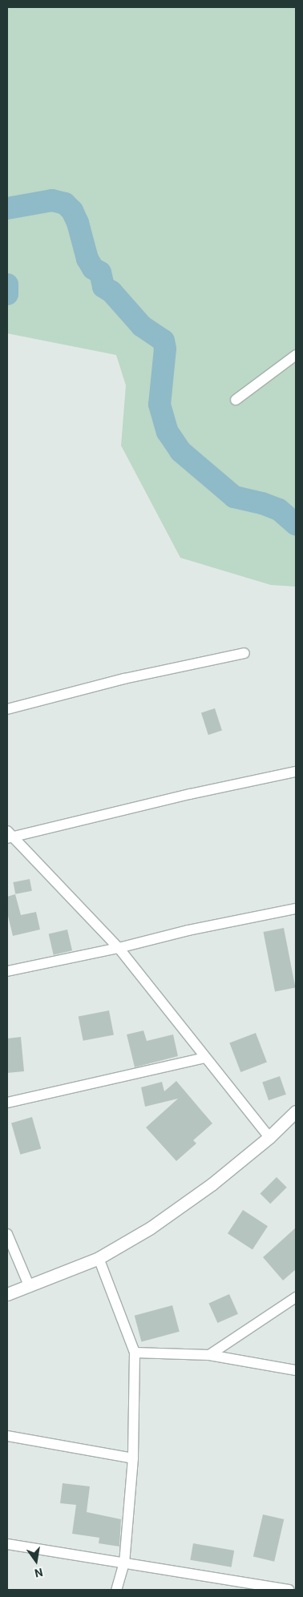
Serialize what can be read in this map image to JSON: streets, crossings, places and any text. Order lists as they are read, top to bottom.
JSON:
{
  "north": "bottom"
}
